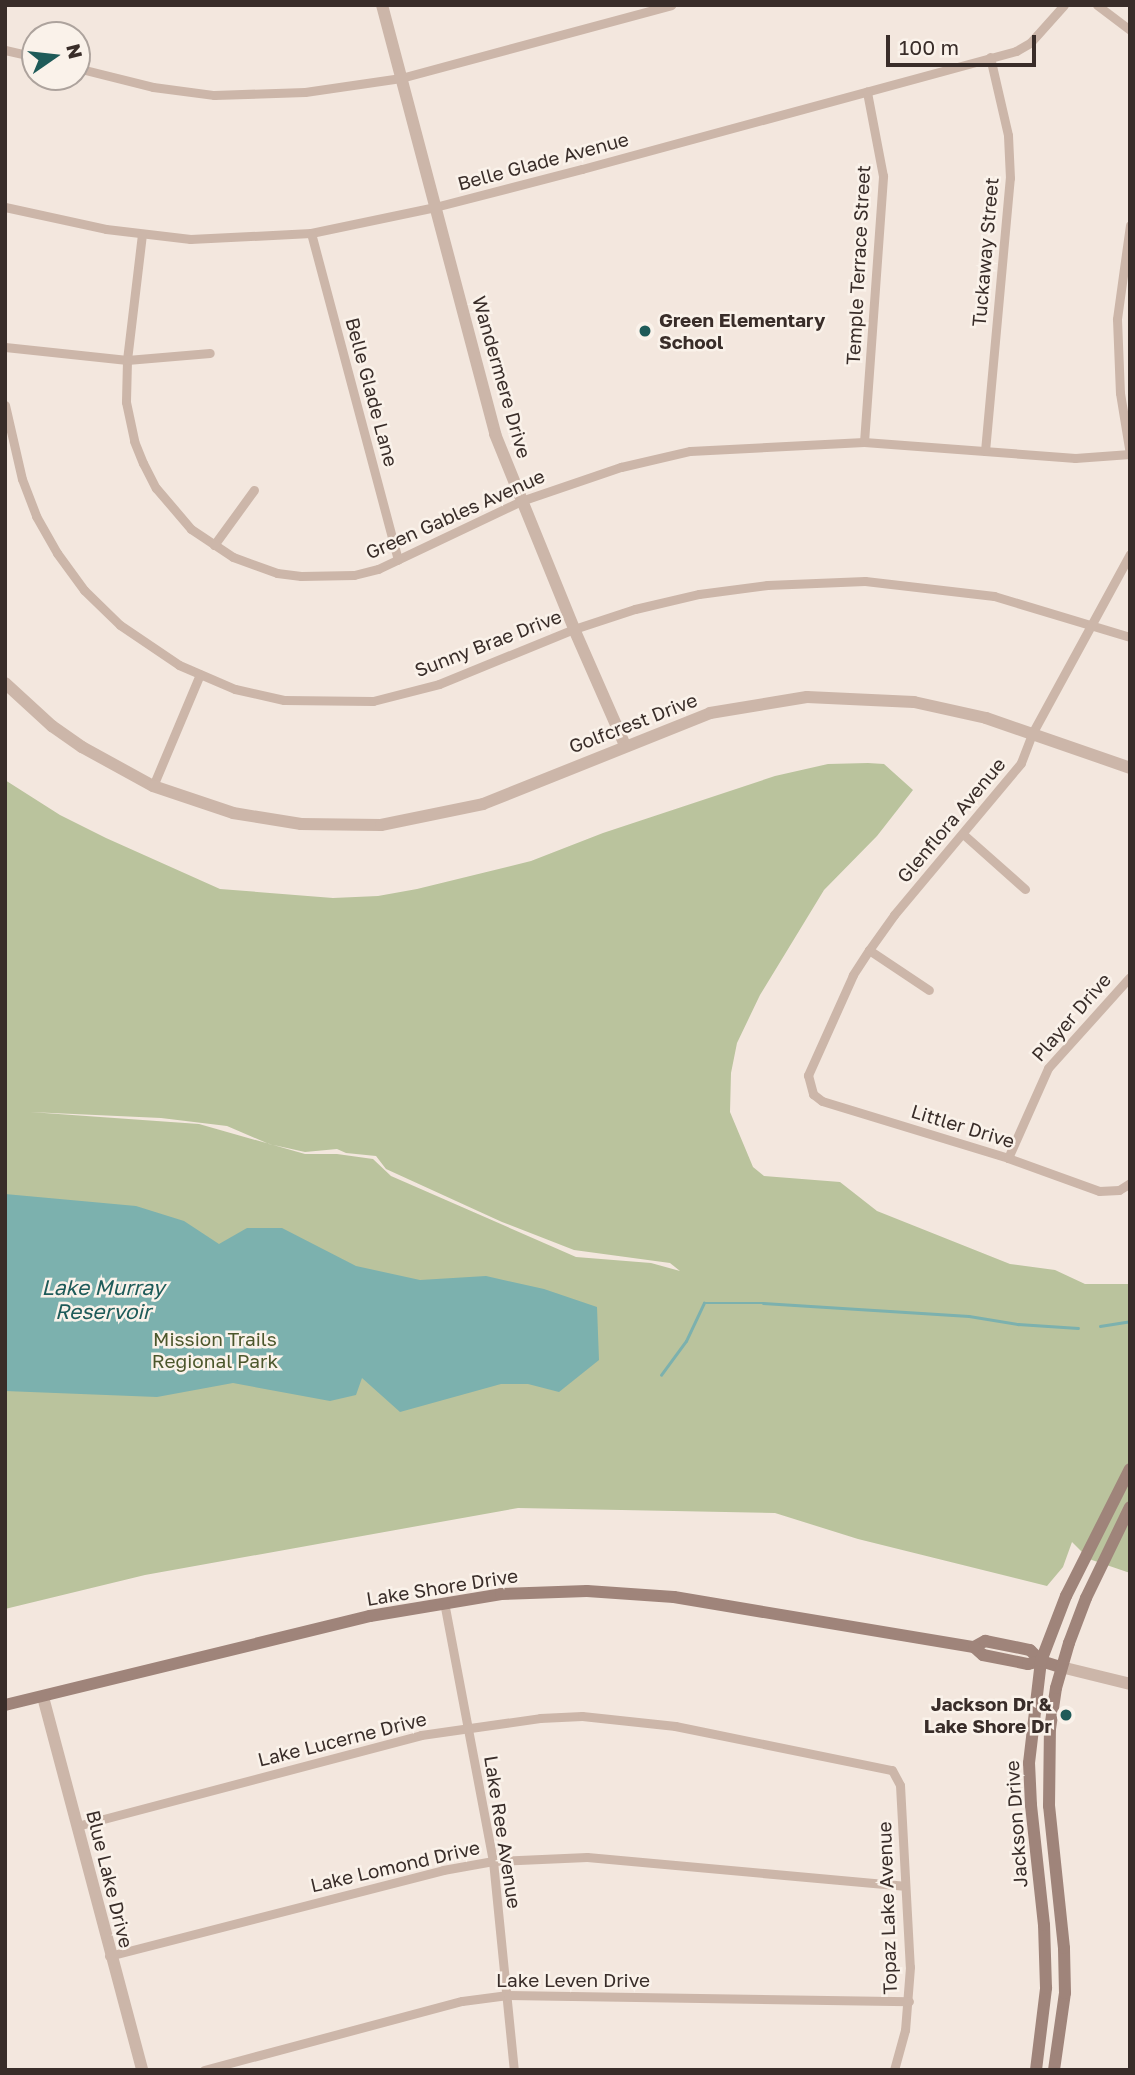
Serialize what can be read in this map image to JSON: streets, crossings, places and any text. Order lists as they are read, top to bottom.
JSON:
{
  "streets": {
    "main road": ["Lake Shore Drive", "Jackson Drive"],
    "street": [
      "Belle Glade Avenue",
      "Tuckaway Street",
      "Temple Terrace Street",
      "Wandermere Drive",
      "Belle Glade Lane",
      "Green Gables Avenue",
      "Sunny Brae Drive",
      "Golfcrest Drive",
      "Glenflora Avenue",
      "Player Drive",
      "Littler Drive",
      "Lake Lucerne Drive",
      "Lake Ree Avenue",
      "Lake Lomond Drive",
      "Blue Lake Drive",
      "Topaz Lake Avenue",
      "Lake Leven Drive"
    ]
  },
  "crossings": [
    ["Belle Glade Avenue", "Tuckaway Street"],
    ["Belle Glade Avenue", "Temple Terrace Street"],
    ["Belle Glade Avenue", "Wandermere Drive"],
    ["Belle Glade Avenue", "Belle Glade Lane"],
    ["Belle Glade Avenue", "Green Gables Avenue"],
    ["Tuckaway Street", "Green Gables Avenue"],
    ["Temple Terrace Street", "Green Gables Avenue"],
    ["Wandermere Drive", "Green Gables Avenue"],
    ["Wandermere Drive", "Sunny Brae Drive"],
    ["Wandermere Drive", "Golfcrest Drive"],
    ["Belle Glade Lane", "Green Gables Avenue"],
    ["Sunny Brae Drive", "Glenflora Avenue"],
    ["Golfcrest Drive", "Glenflora Avenue"],
    ["Glenflora Avenue", "Littler Drive"],
    ["Player Drive", "Littler Drive"],
    ["Lake Shore Drive", "Jackson Drive"],
    ["Lake Shore Drive", "Lake Ree Avenue"],
    ["Lake Shore Drive", "Blue Lake Drive"],
    ["Lake Lucerne Drive", "Lake Ree Avenue"],
    ["Lake Lucerne Drive", "Blue Lake Drive"],
    ["Lake Lucerne Drive", "Topaz Lake Avenue"],
    ["Lake Ree Avenue", "Lake Lomond Drive"],
    ["Lake Ree Avenue", "Lake Leven Drive"],
    ["Lake Lomond Drive", "Blue Lake Drive"],
    ["Lake Lomond Drive", "Topaz Lake Avenue"],
    ["Topaz Lake Avenue", "Lake Leven Drive"]
  ],
  "water": ["Lake Murray Reservoir"],
  "parks": ["Mission Trails Regional Park"],
  "places": ["Green Elementary School", "Jackson Dr & Lake Shore Dr"],
  "scale_bar": "100 m",
  "north": "right"
}
